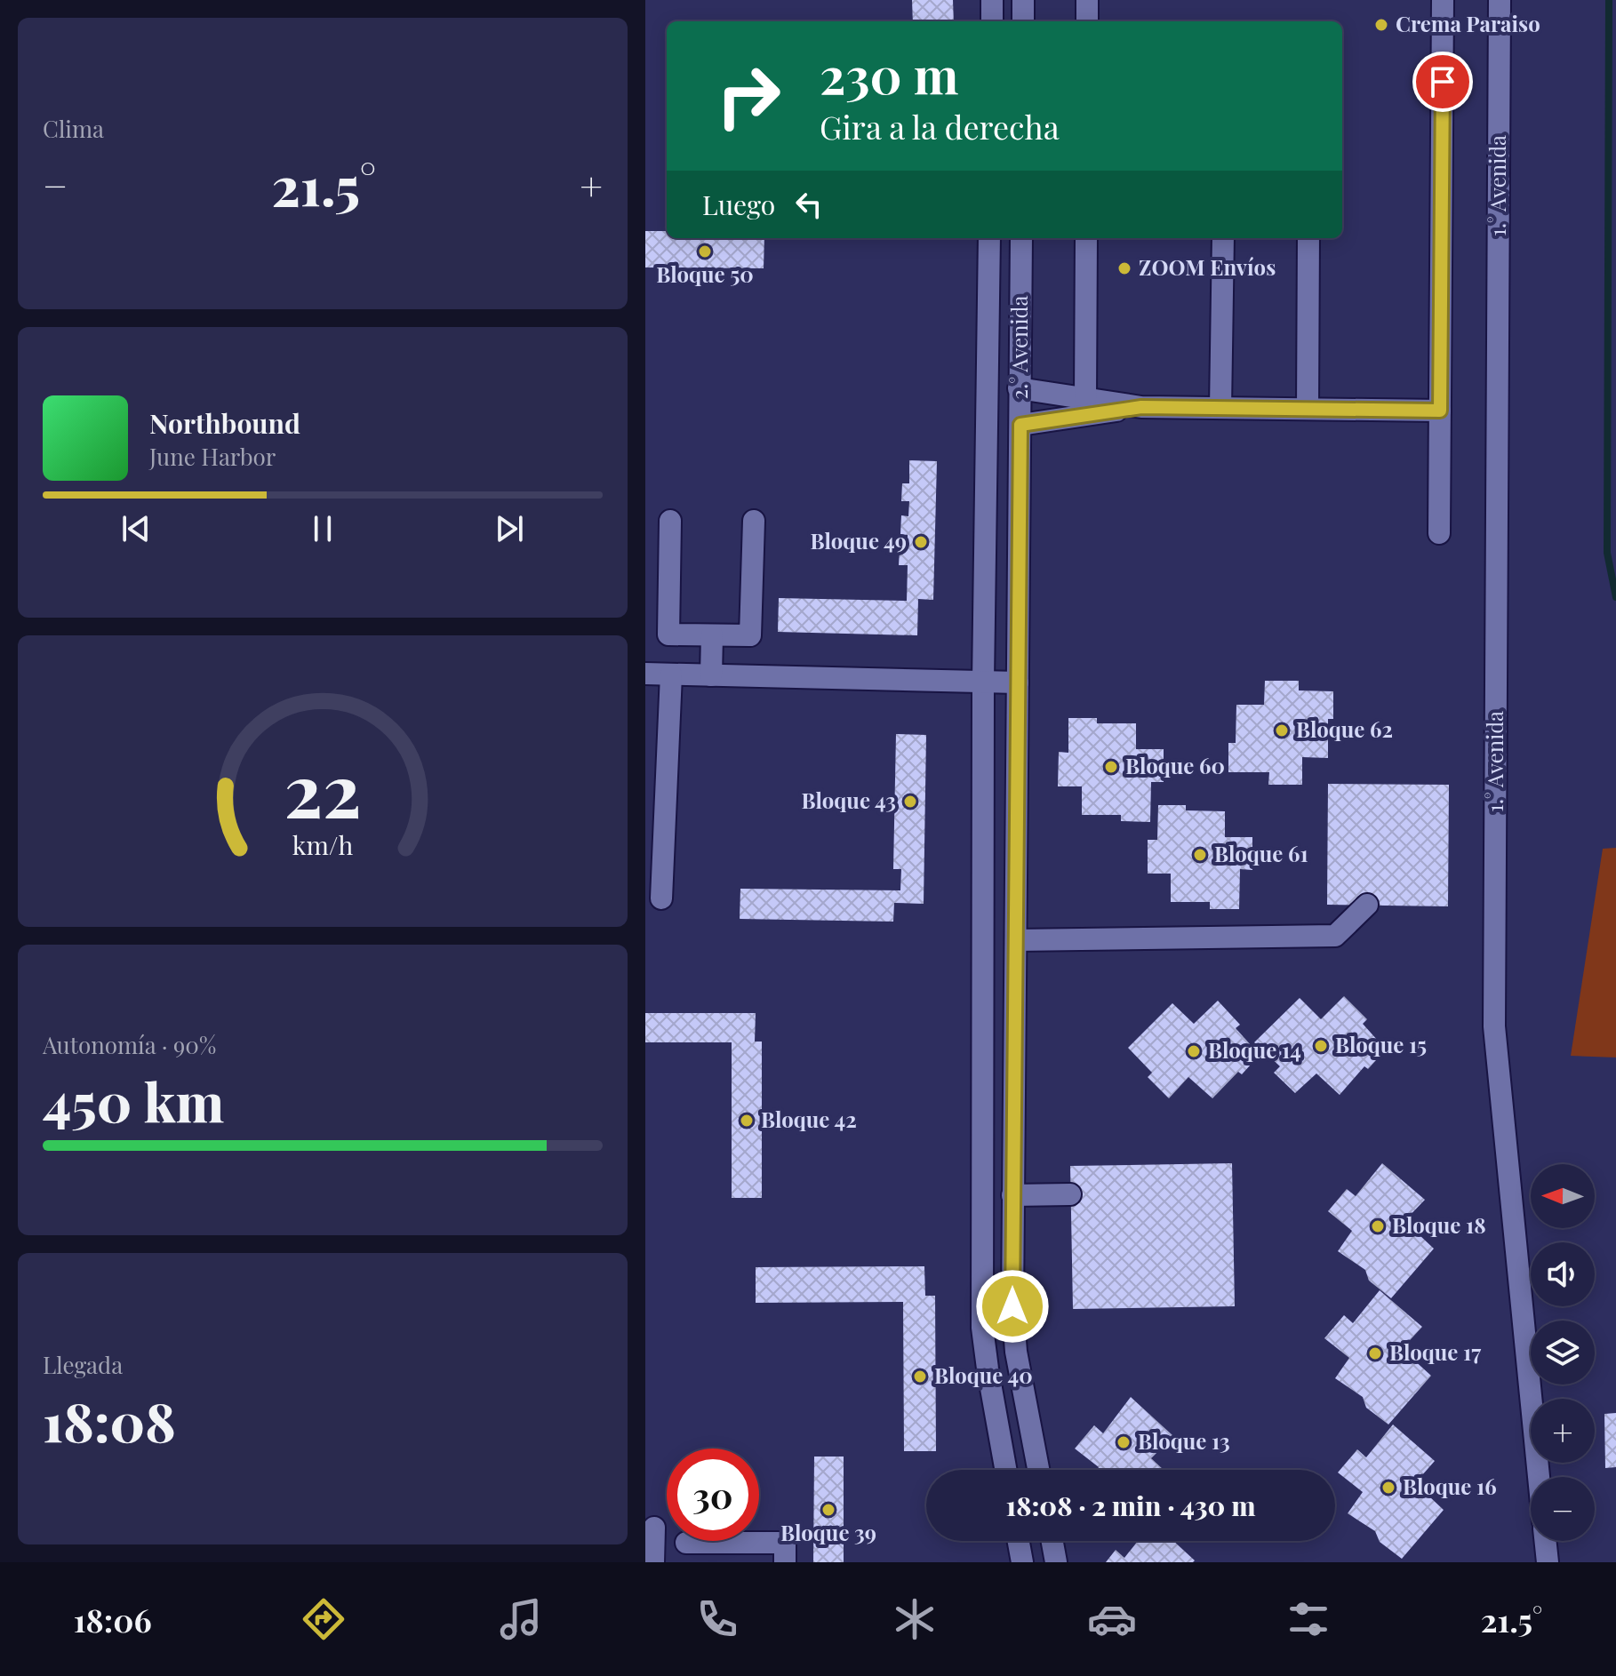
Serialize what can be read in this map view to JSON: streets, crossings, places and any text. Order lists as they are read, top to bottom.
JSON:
{
  "streets": {
    "street": ["1.° Avenida", "2.° Avenida"]
  },
  "places": [
    "Crema Paraiso",
    "Bloque 50",
    "ZOOM Envíos",
    "Bloque 49",
    "Bloque 62",
    "Bloque 60",
    "Bloque 43",
    "Bloque 61",
    "Bloque 15",
    "Bloque 14",
    "Bloque 42",
    "Bloque 18",
    "Bloque 17",
    "Bloque 40",
    "Bloque 13",
    "Bloque 16",
    "Bloque 39"
  ],
  "north": "left",
  "page": {
    "tile": [
      "Clima",
      ["Autonomía · 90%", "450 km"],
      ["Llegada", "18:08"]
    ],
    "turn": ["230 m", "Gira a la derecha"],
    "heat": ["−", "21.5°", "+"],
    "then": "Luego",
    "song": ["Northbound", "June Harbor"],
    "map_buttons": ["+", "−"],
    "limit": "30",
    "trip": "18:08 · 2 min · 430 m",
    "tabs": ["18:06", "21.5°"],
    "gauge": ["22", "km/h"]
  }
}
